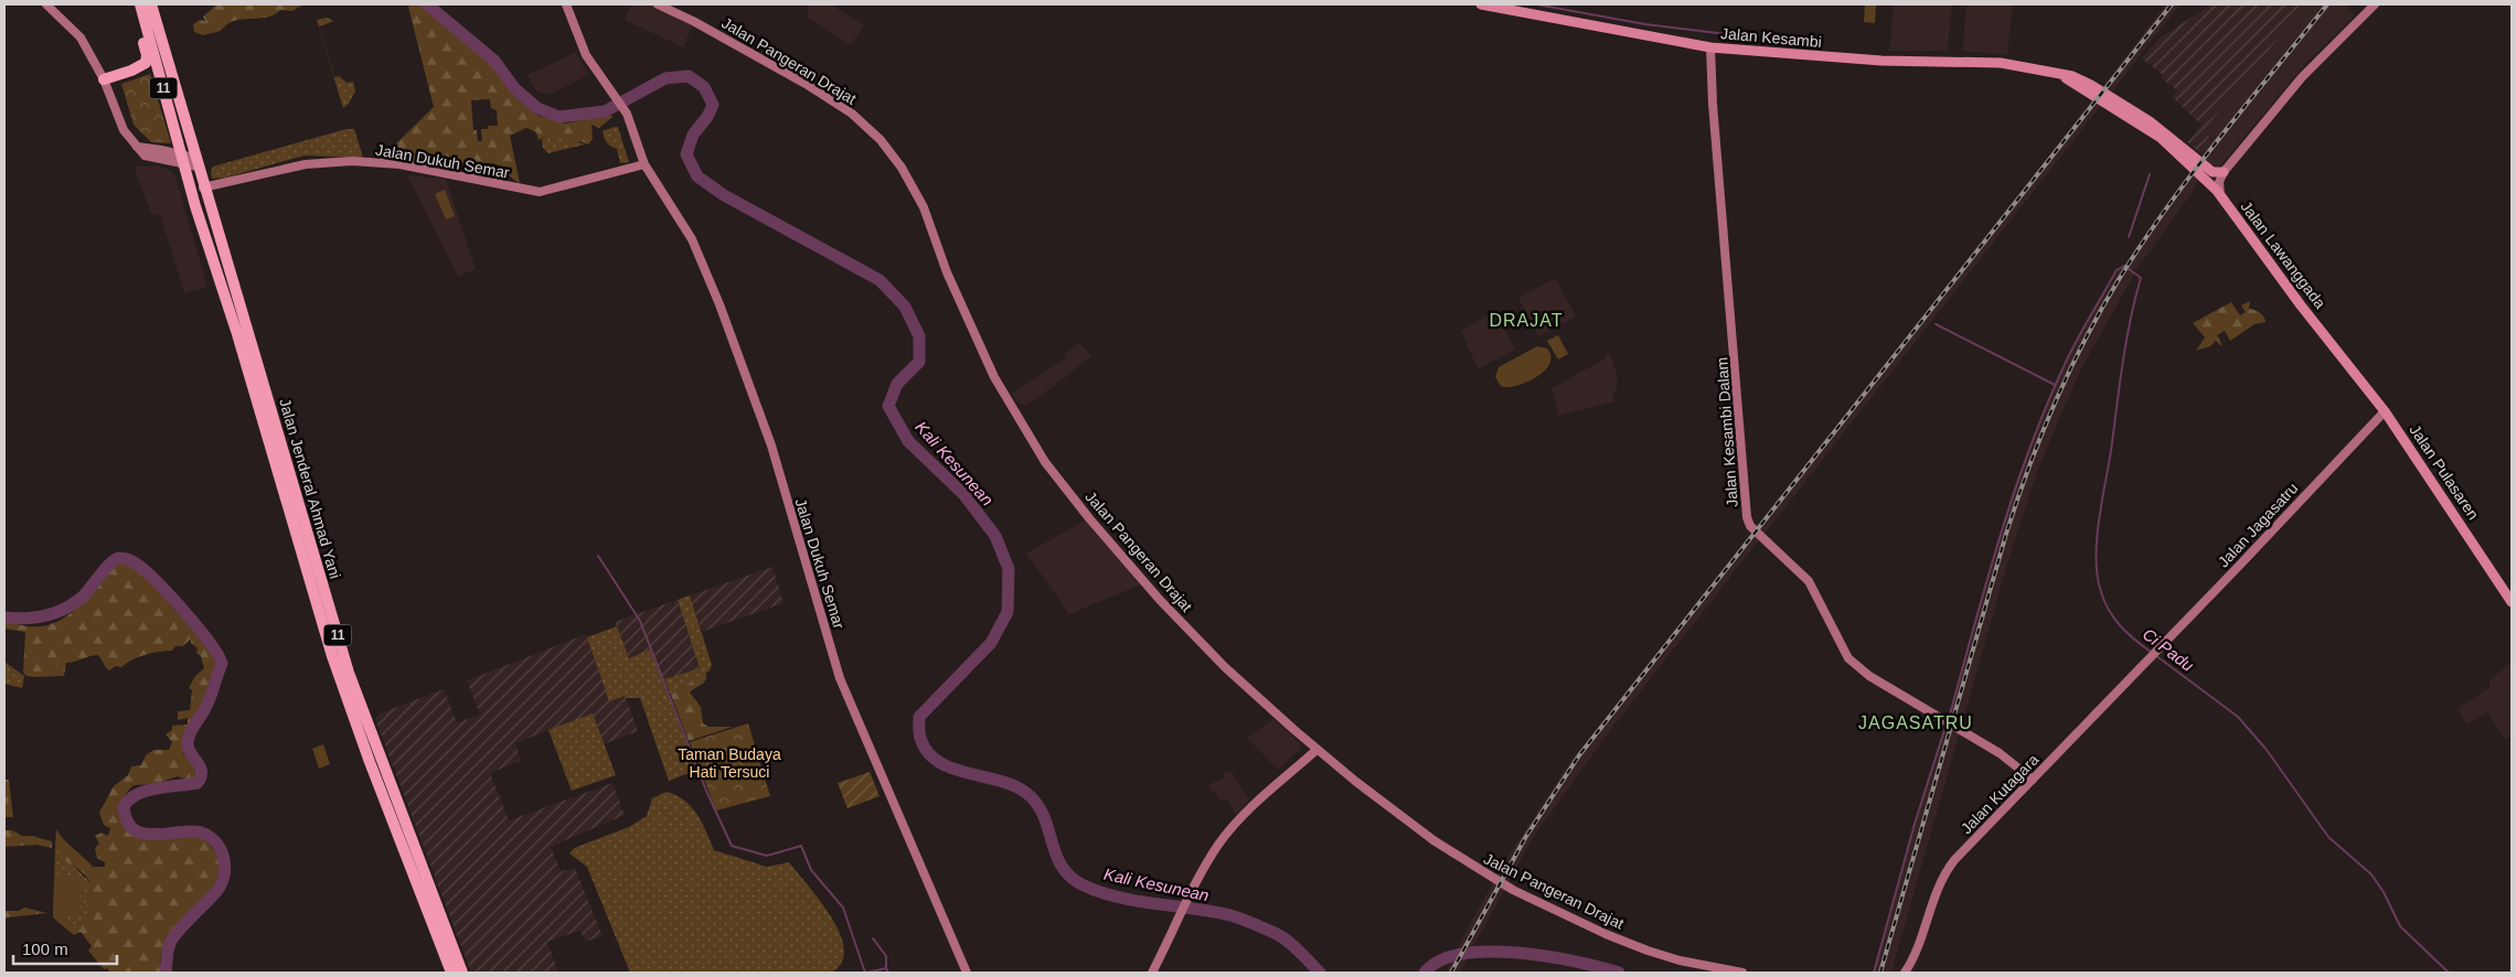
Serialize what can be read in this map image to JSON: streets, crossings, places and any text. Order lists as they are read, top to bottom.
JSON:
{
  "streets": {
    "highway": ["11", "Jalan Jenderal Ahmad Yani"],
    "main road": ["Jalan Kesambi", "Jalan Lawanggada", "Jalan Pulasaren"],
    "street": [
      "Jalan Pangeran Drajat",
      "Jalan Dukuh Semar",
      "Jalan Kesambi Dalam",
      "Jalan Jagasatru",
      "Jalan Kutagara"
    ]
  },
  "crossings": [
    ["Jalan Kesambi", "Jalan Lawanggada"],
    ["Jalan Kesambi", "Jalan Kesambi Dalam"],
    ["Jalan Dukuh Semar", "Jalan Jenderal Ahmad Yani"],
    ["Jalan Lawanggada", "Jalan Pulasaren"],
    ["Jalan Kesambi Dalam", "Jalan Kutagara"],
    ["Jalan Pulasaren", "Jalan Jagasatru"],
    ["Jalan Jagasatru", "Jalan Kutagara"]
  ],
  "districts": ["DRAJAT", "JAGASATRU"],
  "water": ["Kali Kesunean", "Ci Padu"],
  "parks": ["Taman Budaya Hati Tersuci"],
  "scale_bar": "100 m"
}
